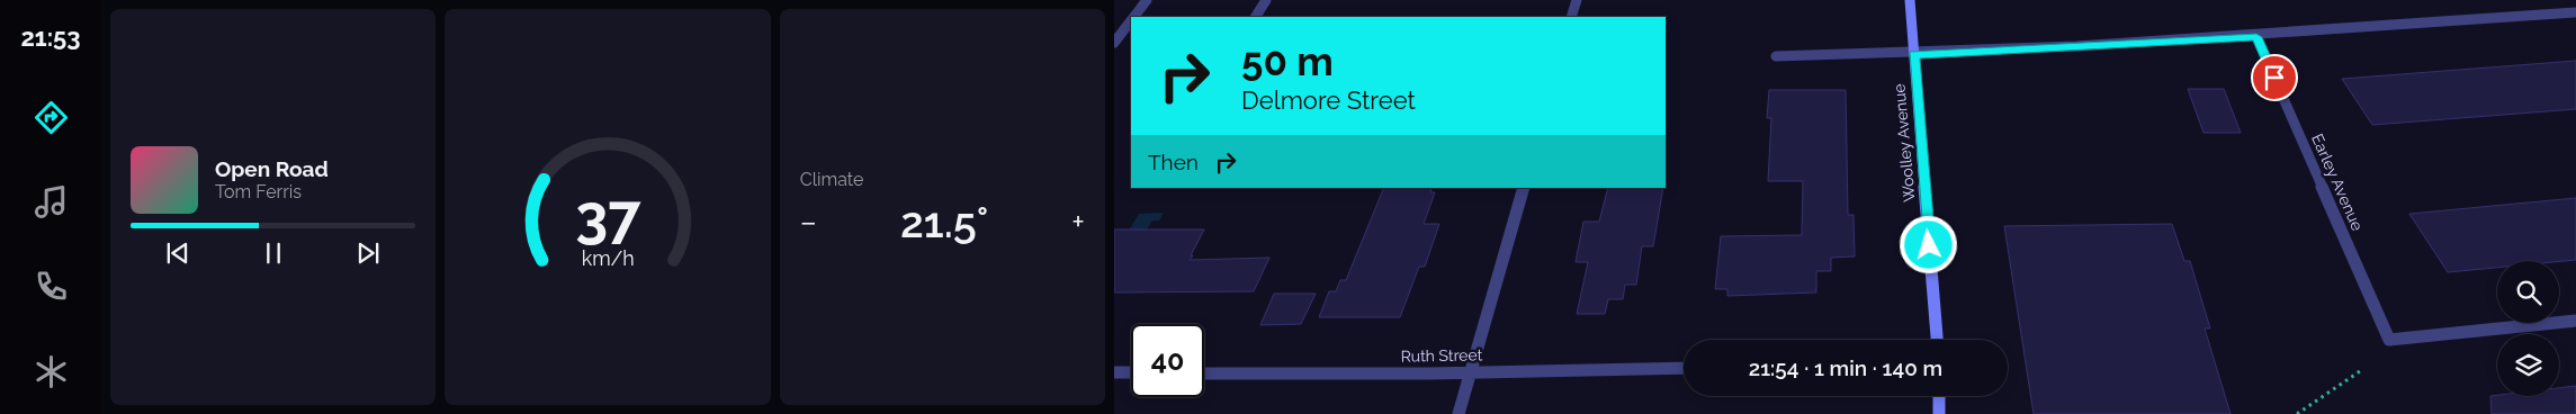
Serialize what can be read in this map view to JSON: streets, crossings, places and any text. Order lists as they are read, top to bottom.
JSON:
{
  "streets": {
    "street": ["Woolley Avenue", "Earley Avenue", "Ruth Street"]
  },
  "page": {
    "tabs": "21:53",
    "tile": "Climate",
    "turn": ["50 m", "Delmore Street"],
    "then": "Then",
    "song": ["Open Road", "Tom Ferris"],
    "heat": ["−", "21.5°", "+"],
    "limit": "40",
    "trip": "21:54 · 1 min · 140 m",
    "gauge": ["37", "km/h"]
  }
}
